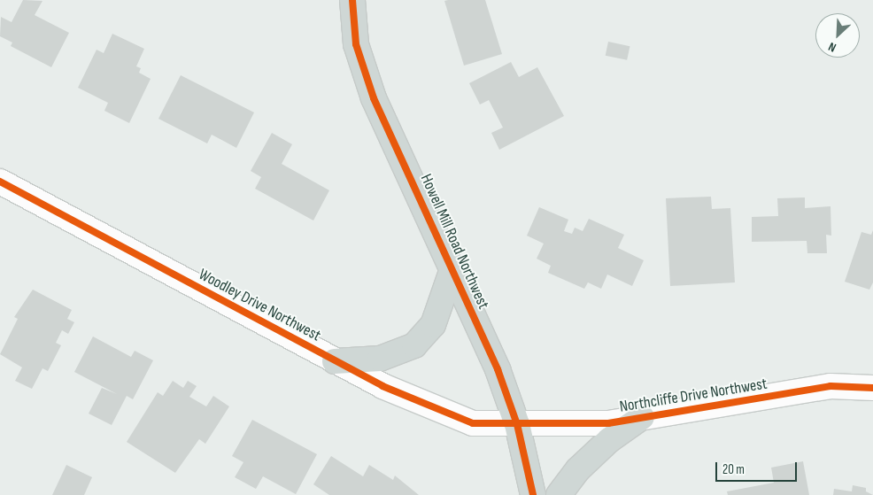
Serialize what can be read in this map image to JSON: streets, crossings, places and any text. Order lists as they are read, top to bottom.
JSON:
{
  "streets": {
    "main road": ["Howell Mill Road Northwest"],
    "street": ["Woodley Drive Northwest", "Northcliffe Drive Northwest"]
  },
  "crossings": [
    ["Howell Mill Road Northwest", "Woodley Drive Northwest"],
    ["Howell Mill Road Northwest", "Northcliffe Drive Northwest"],
    ["Woodley Drive Northwest", "Northcliffe Drive Northwest"]
  ],
  "scale_bar": "20 m",
  "north": "bottom left"
}
